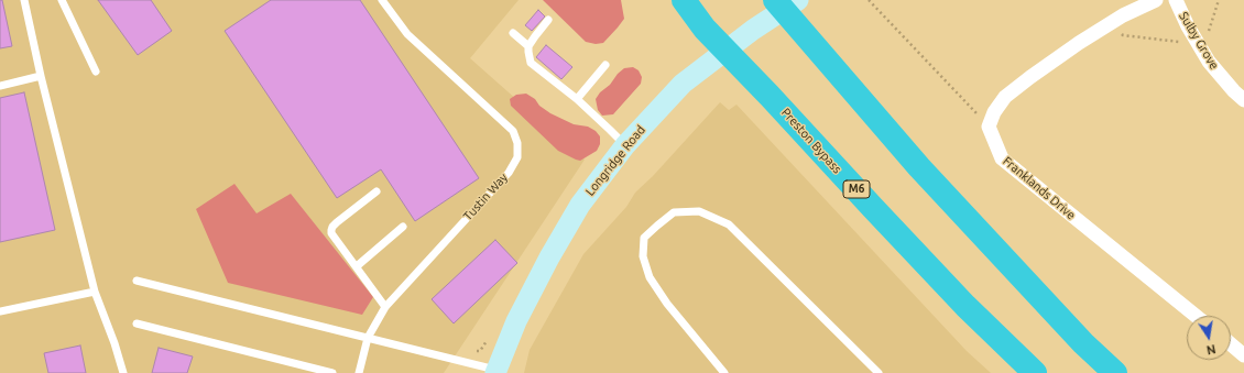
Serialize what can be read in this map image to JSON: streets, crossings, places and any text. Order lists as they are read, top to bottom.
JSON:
{
  "streets": {
    "highway": ["Preston Bypass", "M6"],
    "main road": ["Longridge Road"],
    "street": ["Sulby Grove", "Franklands Drive"],
    "lane": ["Tustin Way"]
  },
  "north": "bottom"
}
